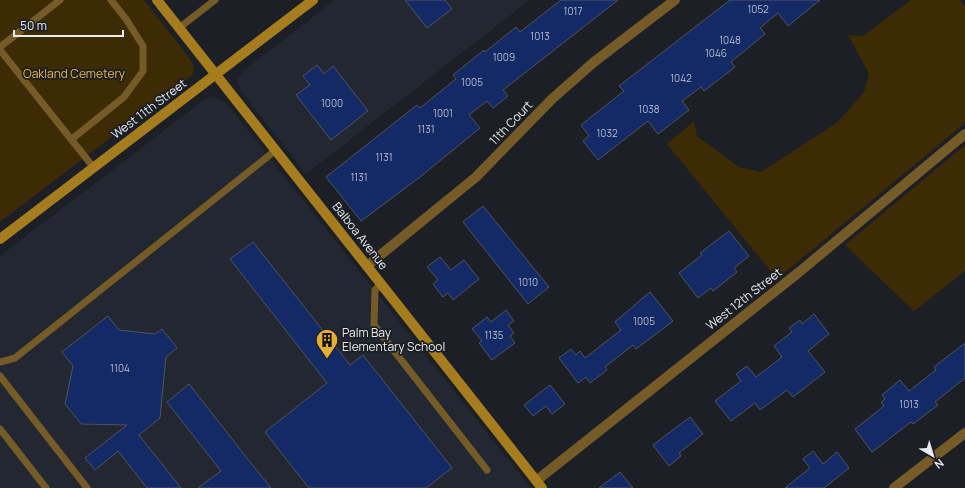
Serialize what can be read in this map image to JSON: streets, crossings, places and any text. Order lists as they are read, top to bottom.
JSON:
{
  "streets": {
    "street": [
      "West 11th Street",
      "11th Court",
      "Balboa Avenue",
      "West 12th Street"
    ]
  },
  "crossings": [
    ["West 11th Street", "Balboa Avenue"],
    ["11th Court", "Balboa Avenue"],
    ["Balboa Avenue", "West 12th Street"]
  ],
  "parks": ["Oakland Cemetery"],
  "places": {
    "building": ["Palm Bay Elementary School"]
  },
  "house_numbers": [
    "1052",
    "1017",
    "1013",
    "1048",
    "1046",
    "1009",
    "1042",
    "1005",
    "1000",
    "1038",
    "1001",
    "1131",
    "1032",
    "1131",
    "1131",
    "1010",
    "1005",
    "1135",
    "1104",
    "1013"
  ],
  "scale_bar": "50 m",
  "north": "bottom right"
}
